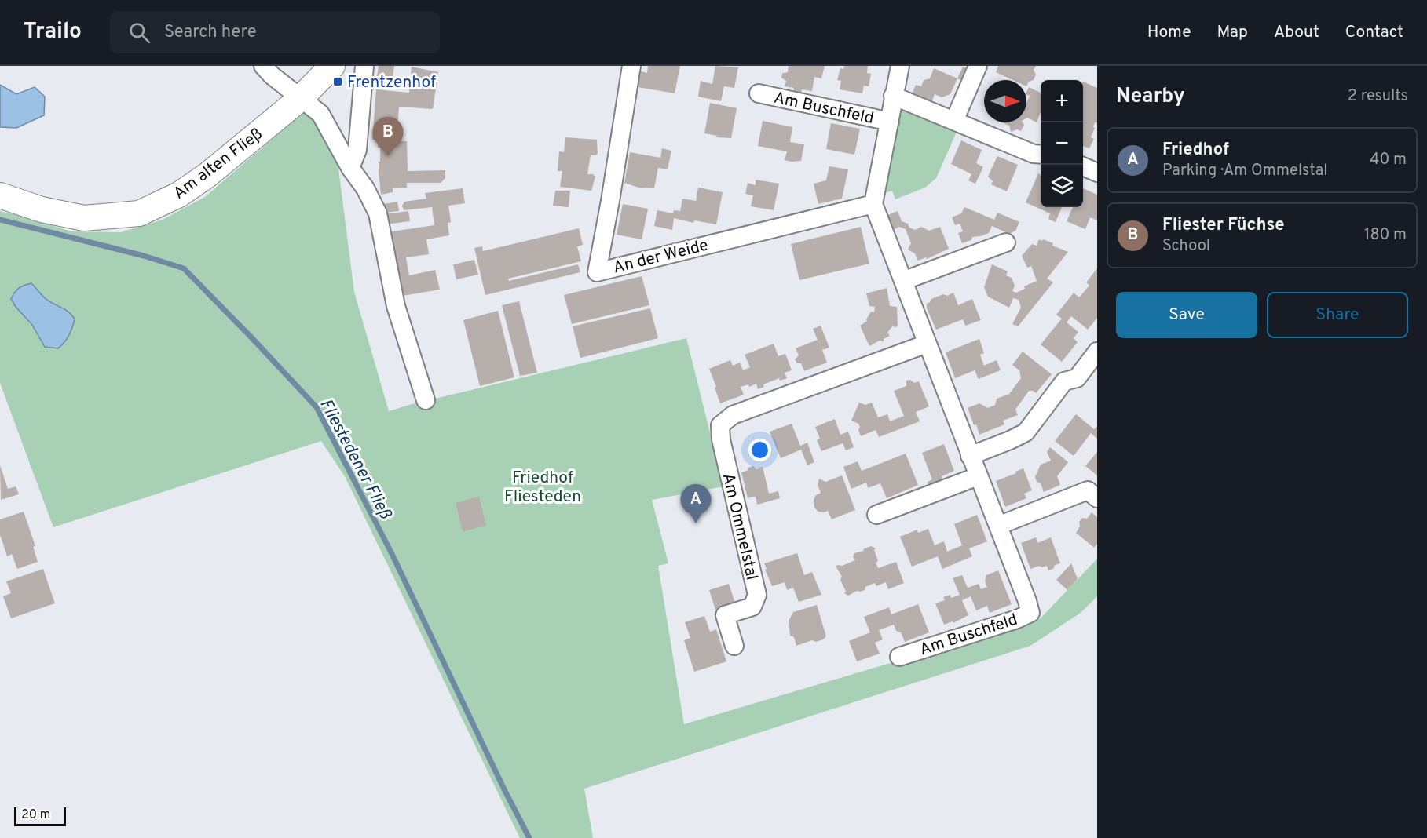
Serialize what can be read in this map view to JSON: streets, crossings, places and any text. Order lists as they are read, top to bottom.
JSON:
{
  "streets": {
    "main road": ["Am alten Fließ"],
    "street": ["Am Buschfeld", "An der Weide", "Am Ommelstal"]
  },
  "crossings": [
    ["Am Buschfeld", "An der Weide"],
    ["Am Buschfeld", "Am Ommelstal"]
  ],
  "water": ["Fliestedener Fließ"],
  "parks": ["Friedhof Fliesteden"],
  "places": {
    "transit": ["Frentzenhof"]
  },
  "scale_bar": "20 m",
  "north": "right",
  "page": {
    "header": "Trailo",
    "search": "Search here",
    "nav": [
      "Home",
      "Map",
      "About",
      "Contact"
    ],
    "heading": ["Nearby", "2 results"],
    "map_buttons": ["+", "−"],
    "pins": ["B", "A"],
    "list": [
      {
        "mark": "A",
        "name": "Friedhof",
        "note": "Parking · Am Ommelstal",
        "value": "40 m"
      },
      {
        "mark": "B",
        "name": "Fliester Füchse",
        "note": "School",
        "value": "180 m"
      }
    ],
    "buttons": ["Save", "Share"],
    "scale": "20 m"
  }
}
